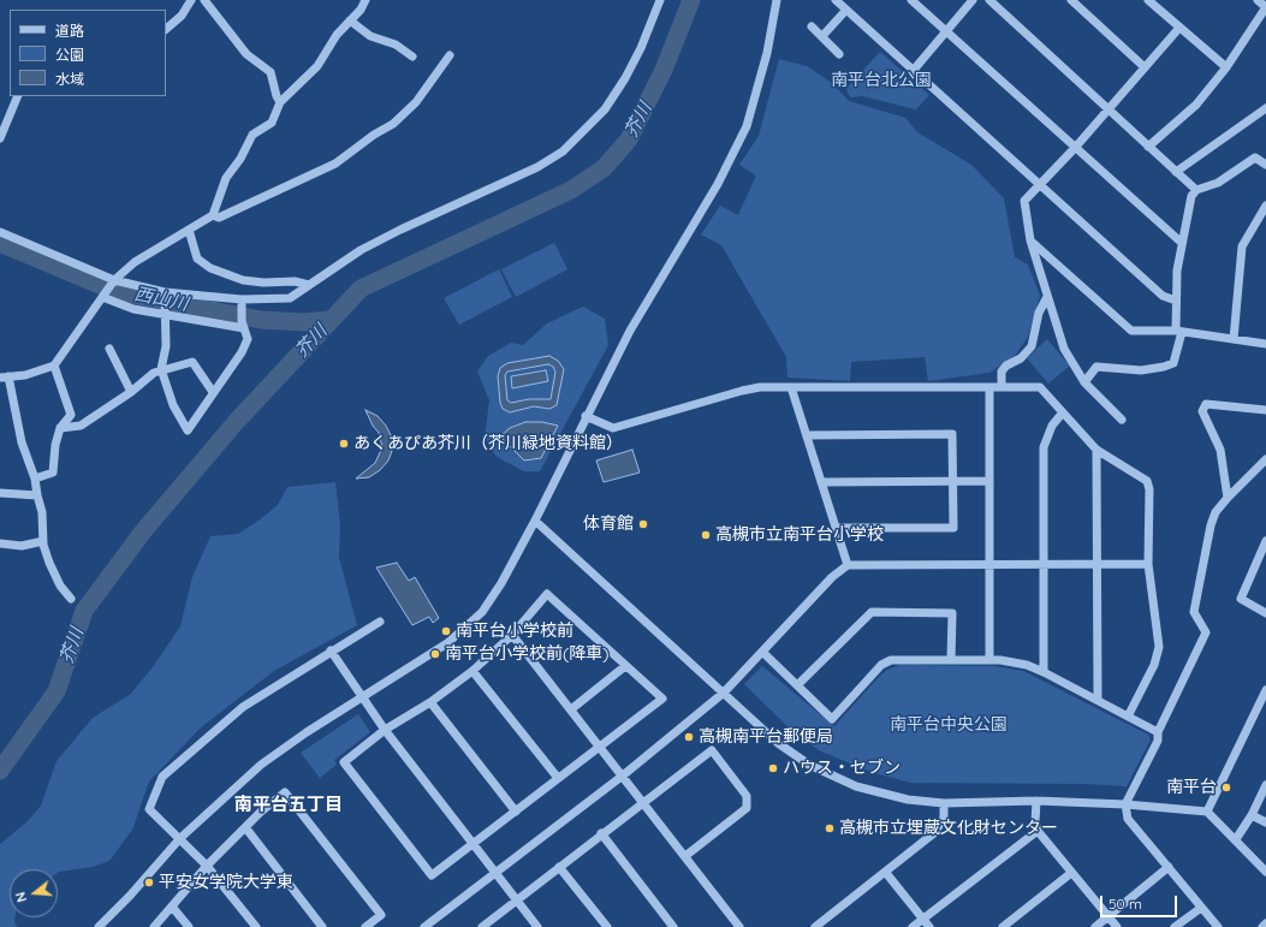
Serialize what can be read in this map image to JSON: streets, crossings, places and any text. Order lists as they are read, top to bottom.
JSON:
{
  "districts": ["南平台五丁目"],
  "water": ["芥川", "西山川"],
  "parks": ["南平台北公園", "南平台中央公園"],
  "places": [
    "あくあぴあ芥川（芥川緑地資料館）",
    "体育館",
    "高槻市立南平台小学校",
    "南平台小学校前",
    "南平台小学校前(降車)",
    "高槻南平台郵便局",
    "ハウス・セブン",
    "南平台",
    "高槻市立埋蔵文化財センター",
    "平安女学院大学東"
  ],
  "legend": ["道路", "公園", "水域"],
  "scale_bar": "50 m",
  "north": "left"
}
